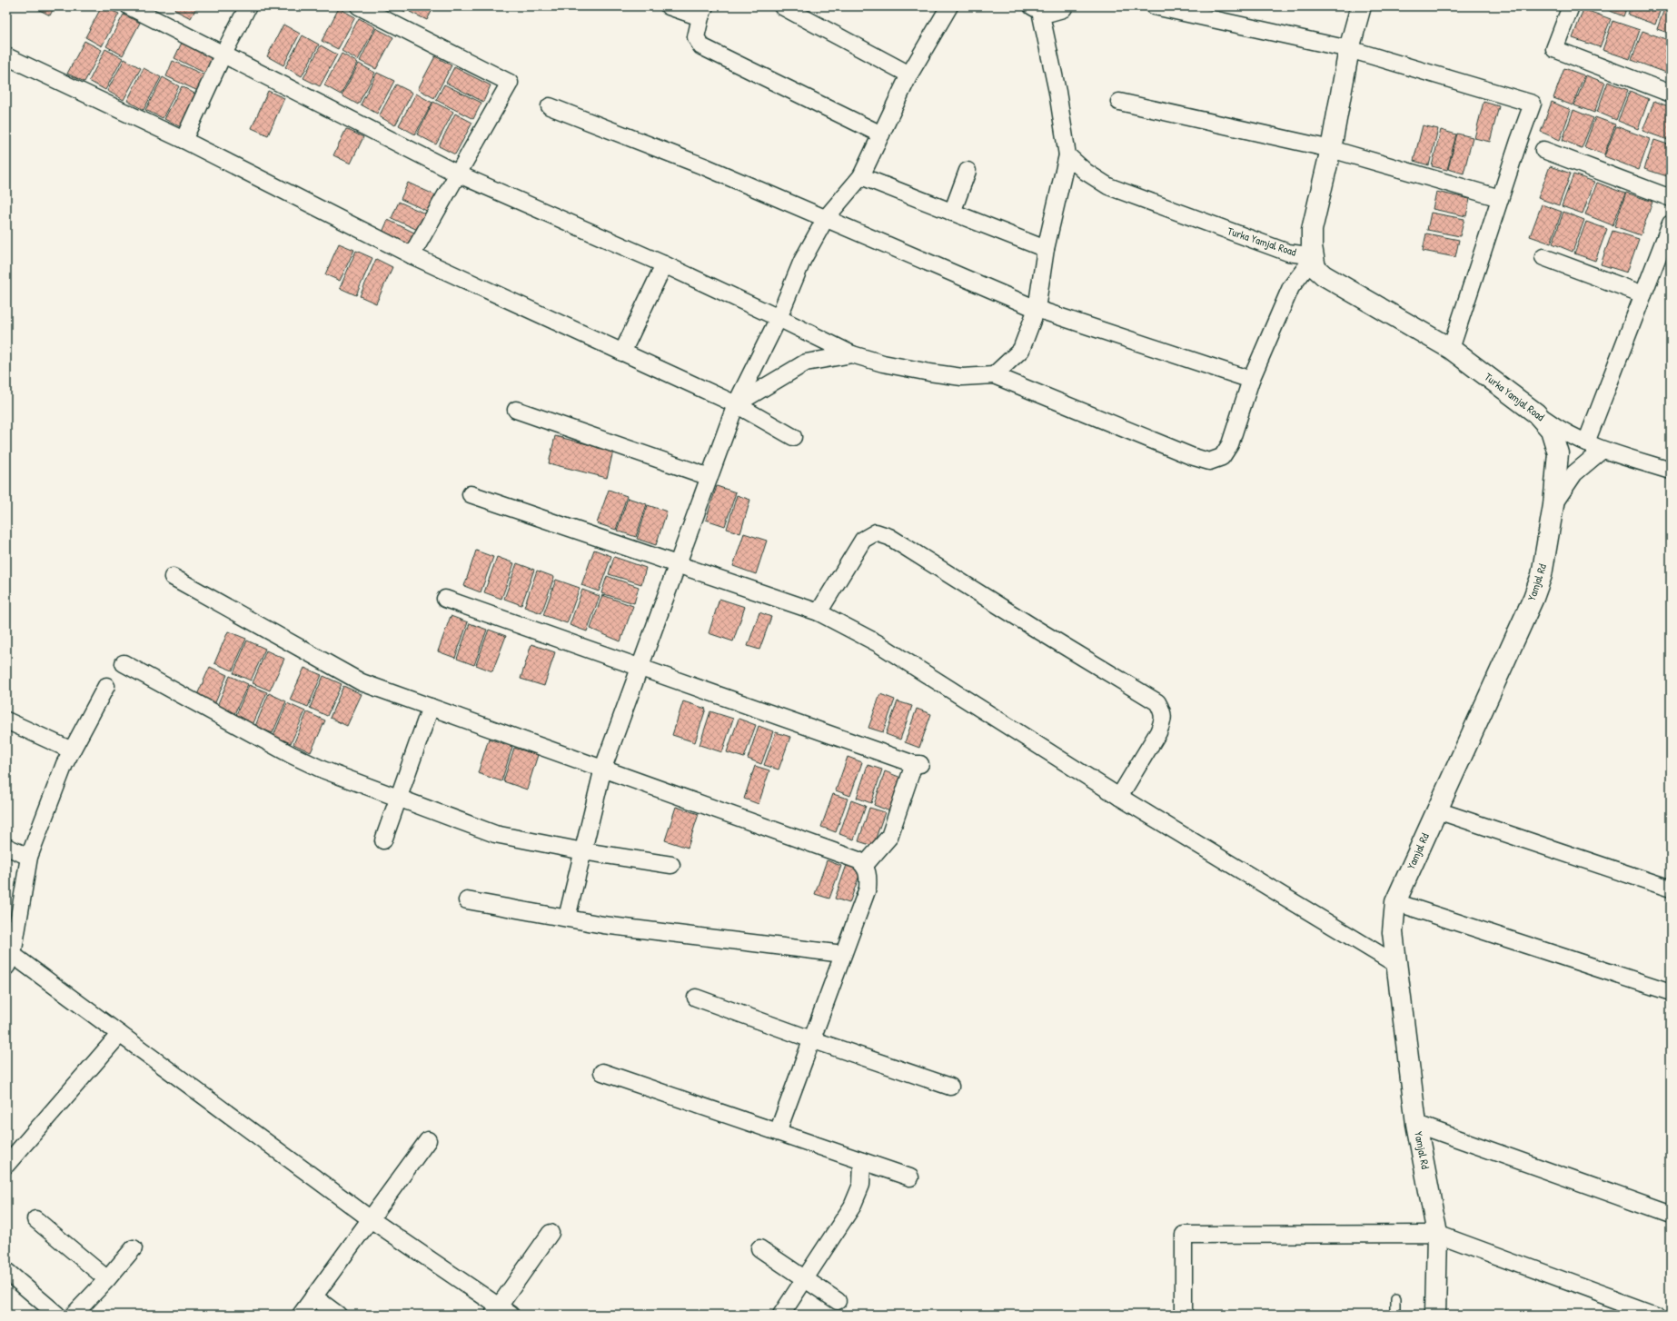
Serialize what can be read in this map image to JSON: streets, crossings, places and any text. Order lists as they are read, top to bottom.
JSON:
{
  "streets": {
    "main road": ["Turka Yamjal Road", "Yamjal Rd"]
  },
  "crossings": [
    ["Turka Yamjal Road", "Yamjal Rd"]
  ]
}
